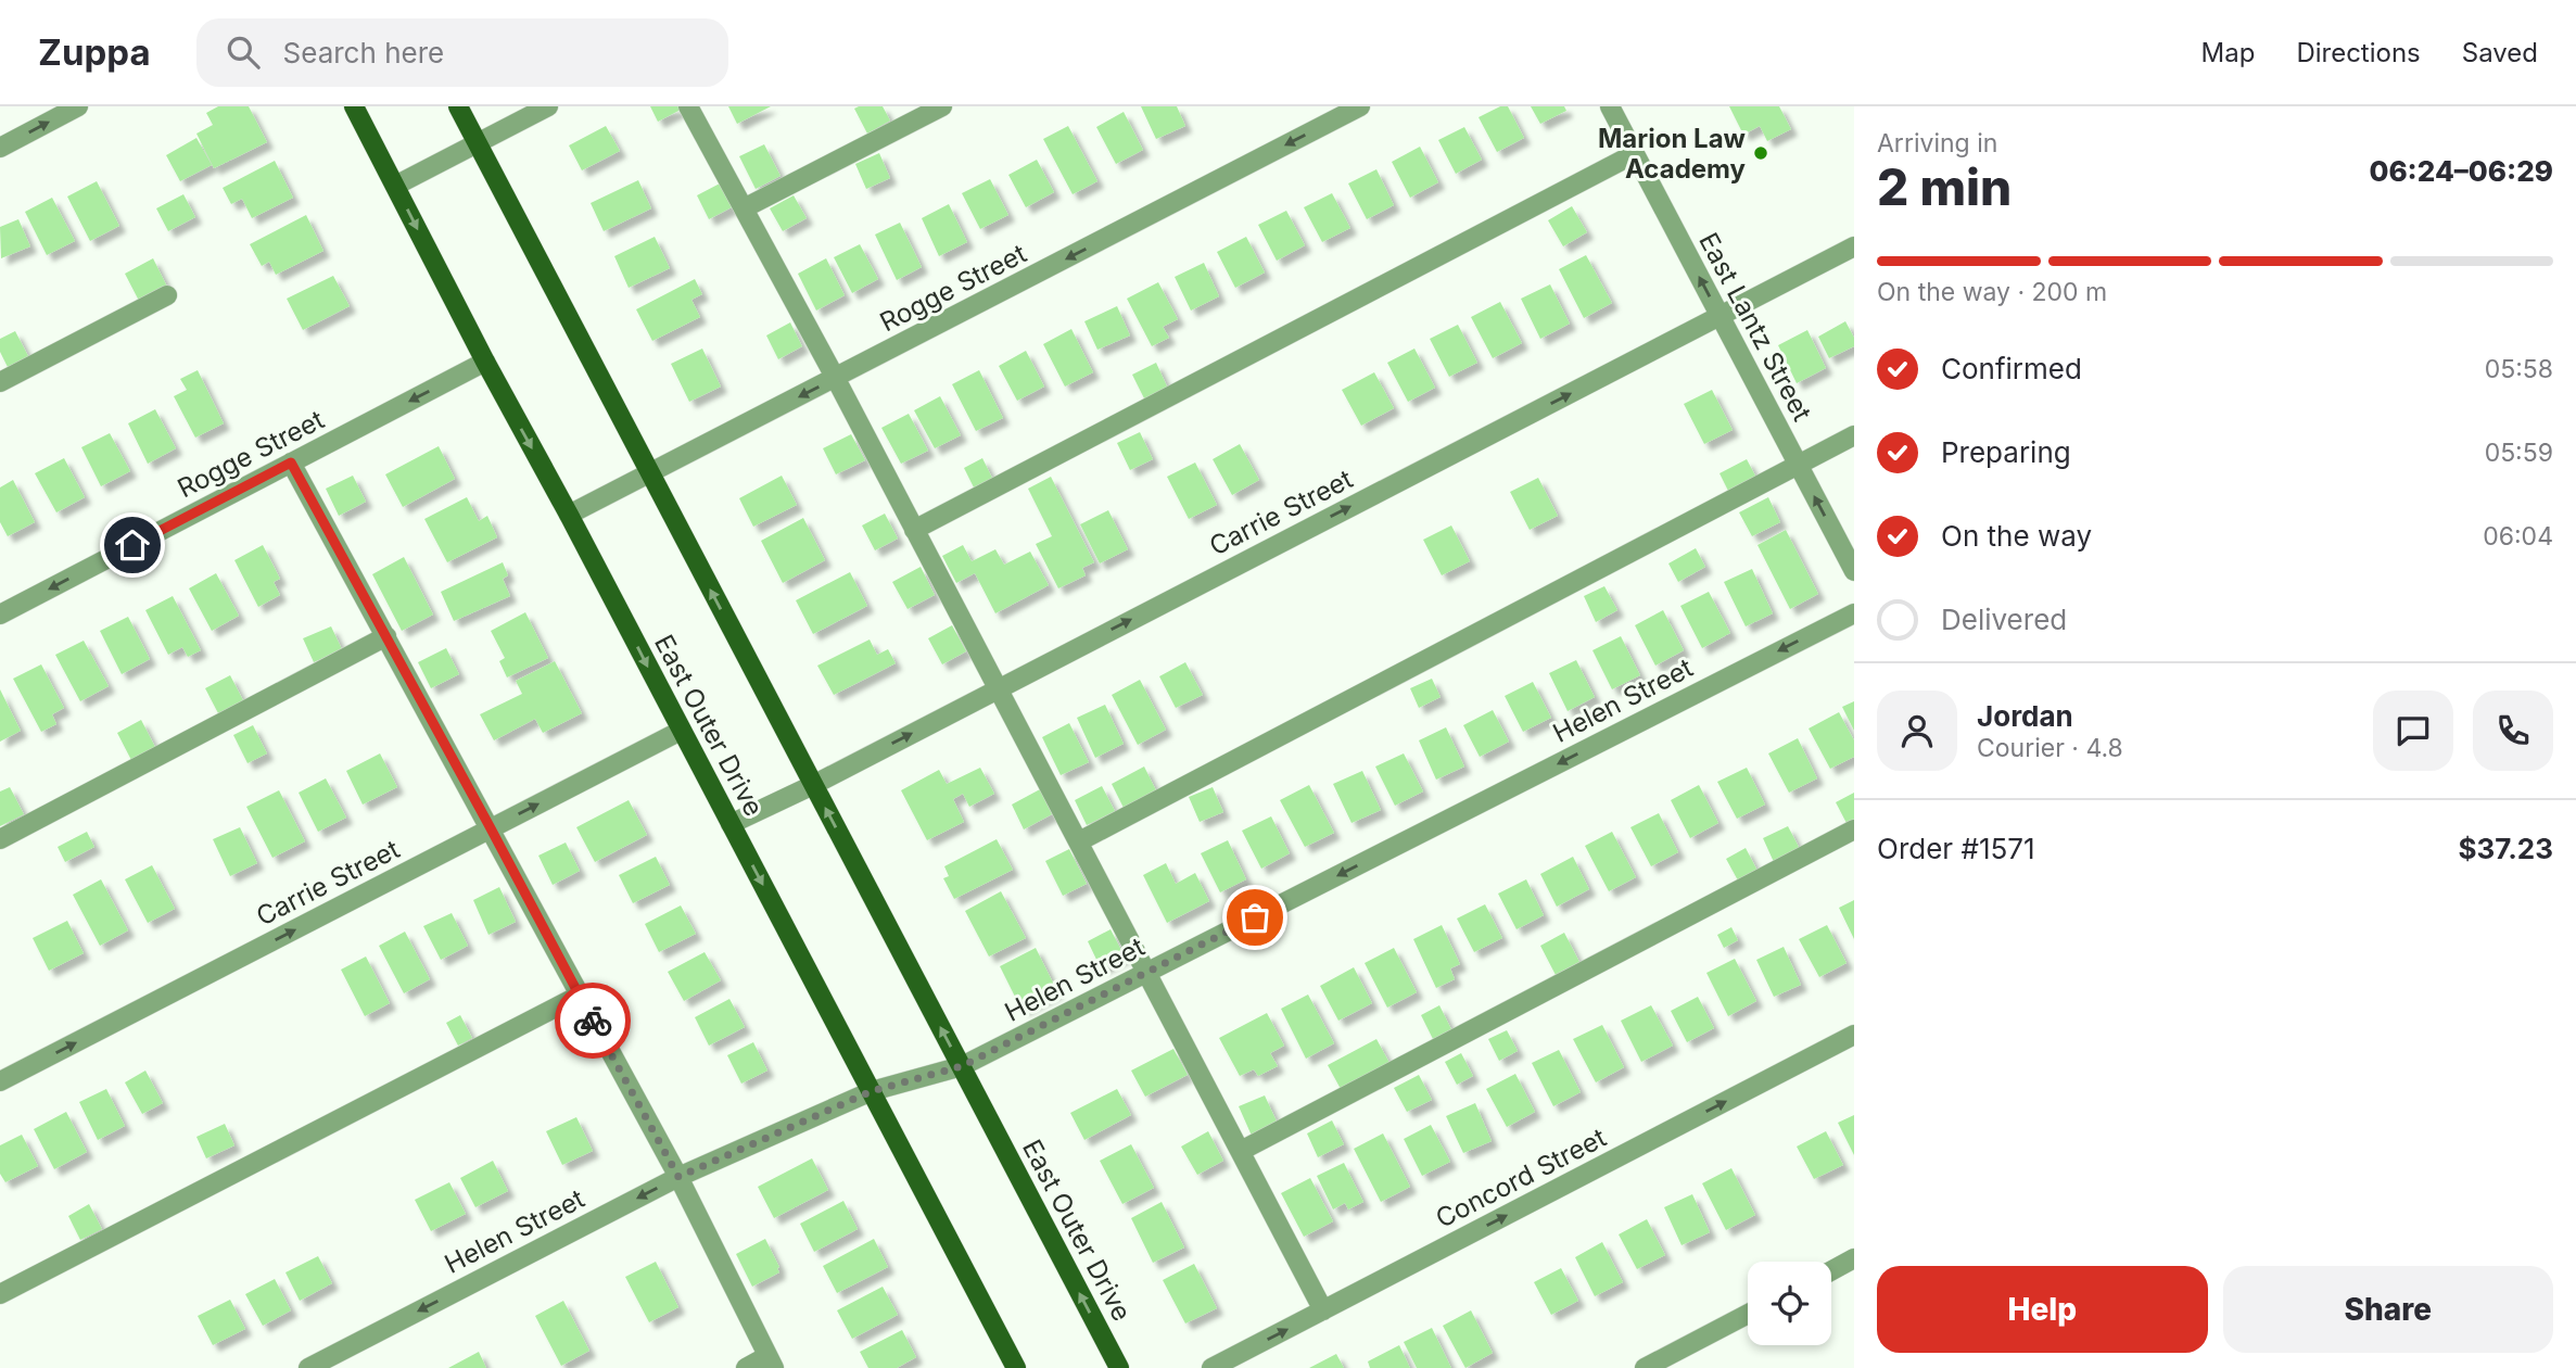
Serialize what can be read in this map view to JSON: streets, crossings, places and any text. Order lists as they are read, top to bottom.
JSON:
{
  "streets": {
    "main road": ["East Outer Drive"],
    "street": [
      "Rogge Street",
      "East Lantz Street",
      "Carrie Street",
      "Helen Street",
      "Concord Street"
    ]
  },
  "crossings": [
    ["Rogge Street", "East Outer Drive"],
    ["East Lantz Street", "Carrie Street"],
    ["Carrie Street", "East Outer Drive"],
    ["Helen Street", "East Outer Drive"]
  ],
  "one_way": ["East Lantz Street", "Concord Street"],
  "places": ["Marion Law Academy"],
  "page": {
    "header": "Zuppa",
    "search": "Search here",
    "nav": ["Map", "Directions", "Saved"],
    "heading": ["2 min", "Arriving in", "06:24–06:29"],
    "panel": [
      "Jordan",
      "Courier · 4.8",
      "Order #1571",
      "$37.23"
    ],
    "bar": "On the way · 200 m",
    "list": [
      ["Confirmed", "05:58"],
      ["Preparing", "05:59"],
      ["On the way", "06:04"],
      "Delivered"
    ],
    "buttons": ["Help", "Share"]
  }
}
